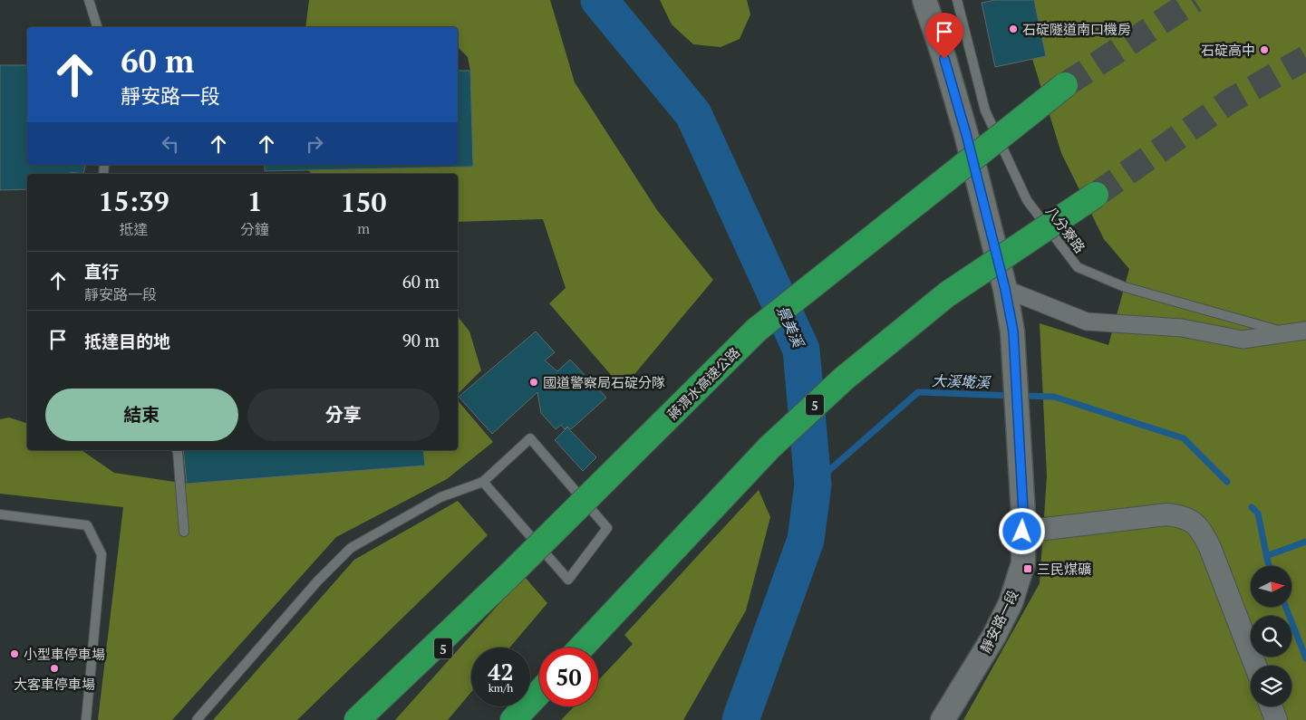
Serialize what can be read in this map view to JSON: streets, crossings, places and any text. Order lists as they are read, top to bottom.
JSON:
{
  "streets": {
    "highway": ["蔣渭水高速公路", "5"],
    "main road": ["靜安路一段"],
    "lane": ["八分寮路"]
  },
  "water": ["景美溪", "大溪墘溪"],
  "places": {
    "other": [
      "石碇隧道南口機房",
      "石碇高中",
      "國道警察局石碇分隊",
      "小型車停車場",
      "大客車停車場"
    ],
    "transit": ["三民煤礦"]
  },
  "north": "right",
  "page": {
    "turn": ["60 m", "靜安路一段"],
    "eta": [
      "15:39",
      "抵達",
      "1",
      "分鐘",
      "150",
      "m"
    ],
    "list": [
      {
        "name": "直行",
        "note": "靜安路一段",
        "value": "60 m"
      },
      {
        "name": "抵達目的地",
        "value": "90 m"
      }
    ],
    "buttons": ["結束", "分享"],
    "speed": "42 km/h",
    "limit": "50"
  }
}
